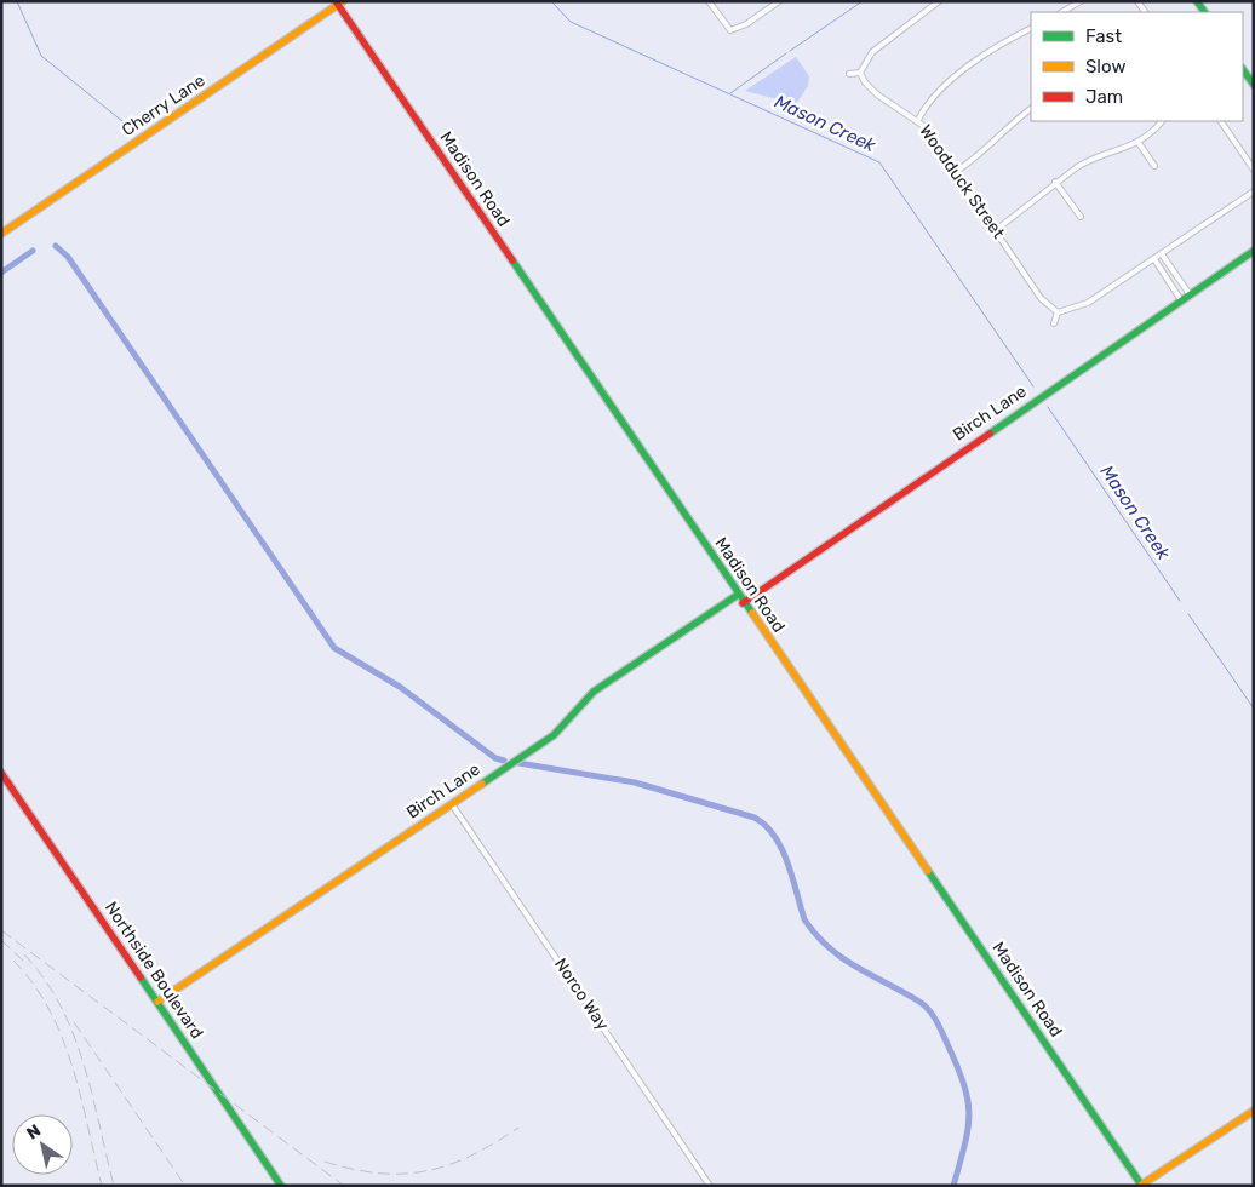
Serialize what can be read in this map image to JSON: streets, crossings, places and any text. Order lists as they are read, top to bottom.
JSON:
{
  "streets": {
    "street": [
      "Cherry Lane",
      "Madison Road",
      "Woodduck Street",
      "Birch Lane",
      "Northside Boulevard",
      "Norco Way"
    ]
  },
  "crossings": [
    ["Cherry Lane", "Madison Road"],
    ["Madison Road", "Birch Lane"],
    ["Birch Lane", "Northside Boulevard"],
    ["Birch Lane", "Norco Way"]
  ],
  "water": ["Mason Creek"],
  "legend": ["Fast", "Slow", "Jam"],
  "north": "top left"
}
